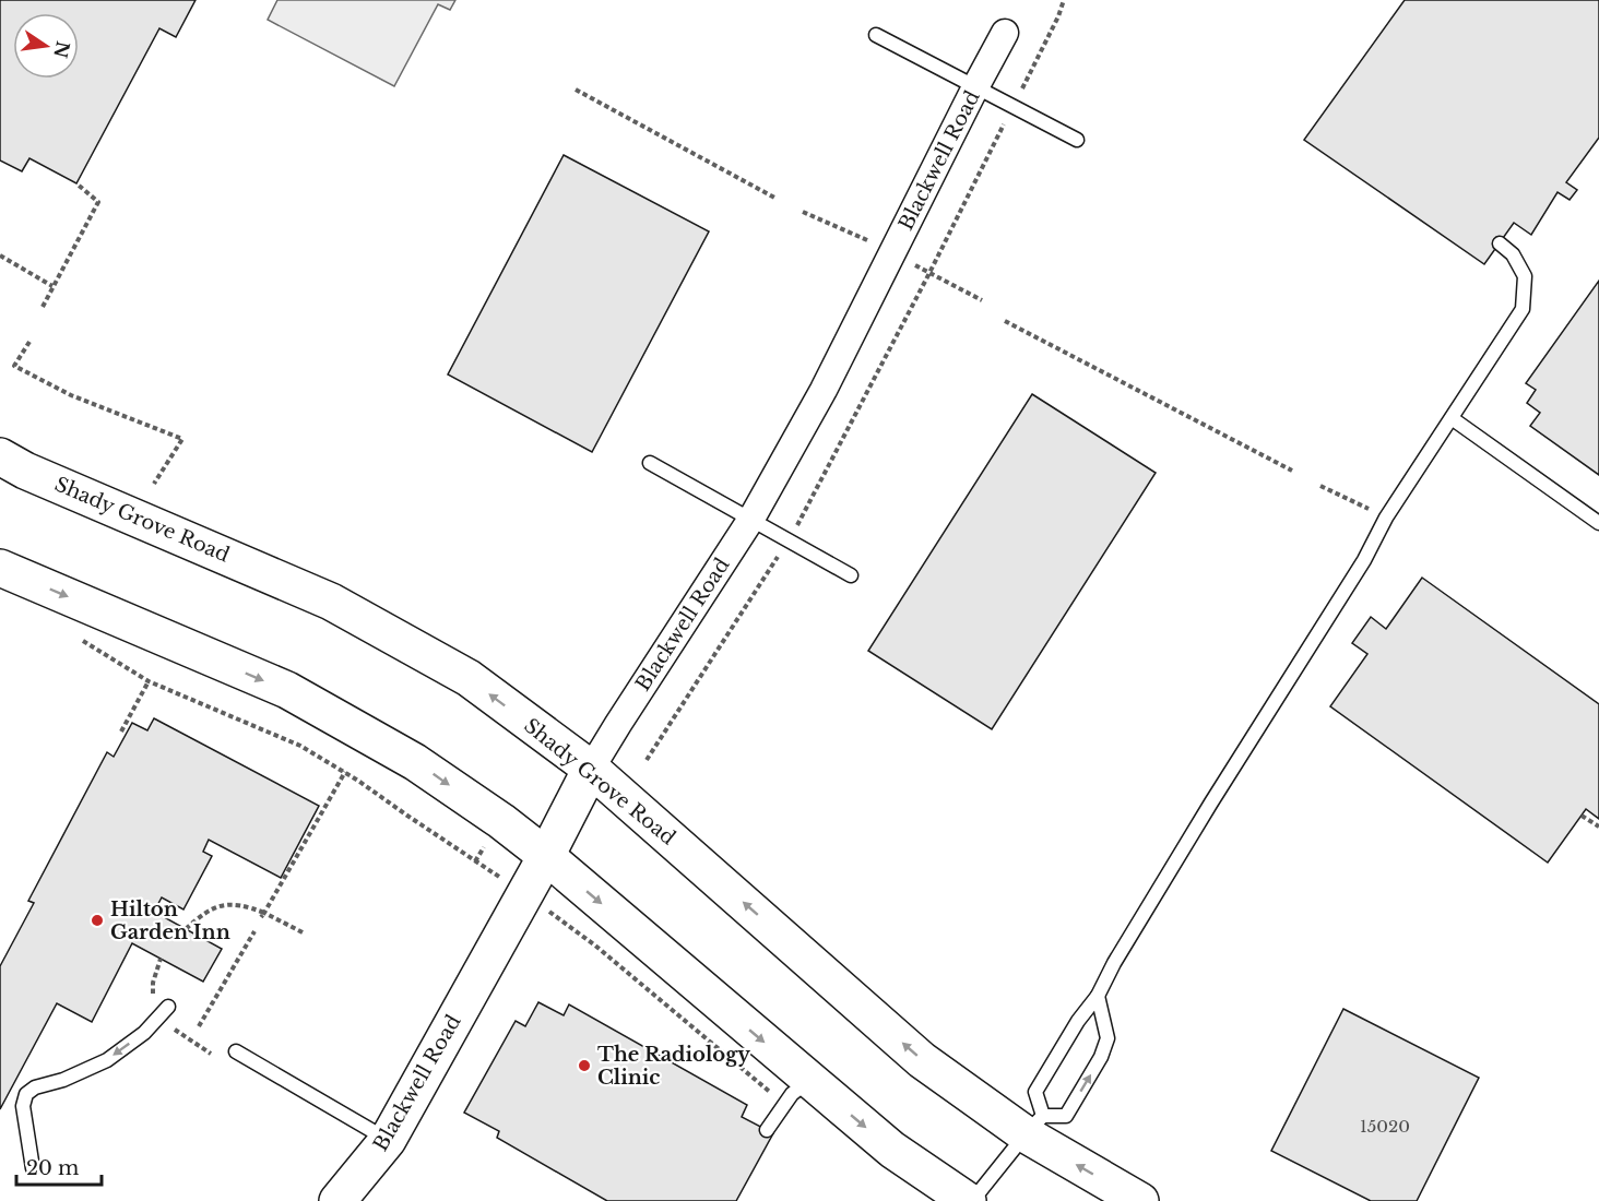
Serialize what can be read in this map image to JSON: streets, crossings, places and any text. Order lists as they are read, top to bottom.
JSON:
{
  "streets": {
    "main road": ["Blackwell Road", "Shady Grove Road"]
  },
  "crossings": [
    ["Blackwell Road", "Shady Grove Road"]
  ],
  "places": ["Hilton Garden Inn", "The Radiology Clinic"],
  "house_numbers": ["15020"],
  "scale_bar": "20 m",
  "north": "right"
}
